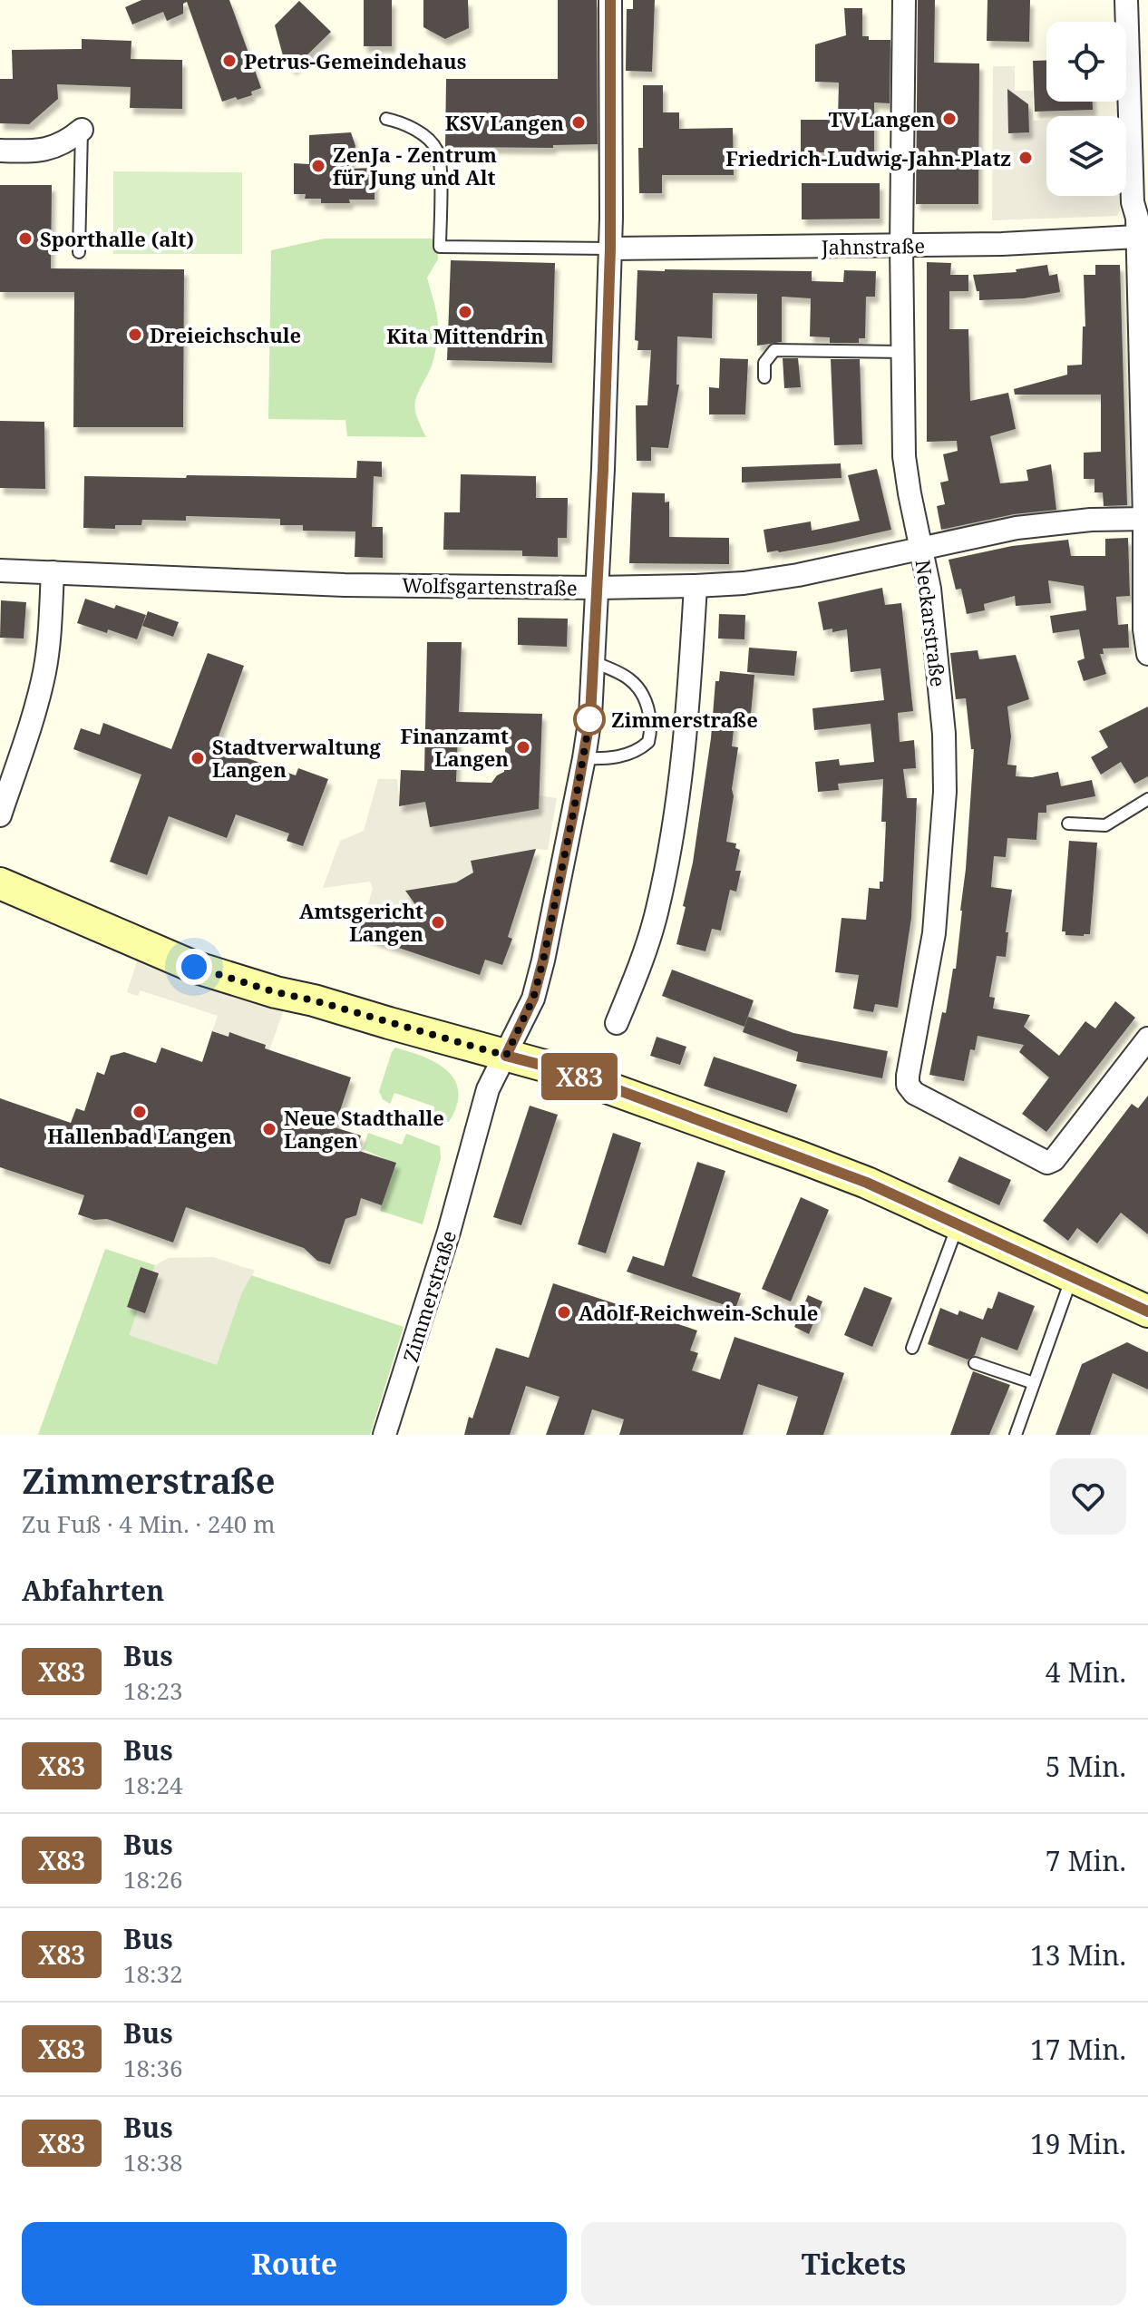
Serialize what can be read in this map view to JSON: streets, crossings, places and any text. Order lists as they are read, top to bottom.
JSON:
{
  "streets": {
    "street": [
      "Jahnstraße",
      "Wolfsgartenstraße",
      "Neckarstraße",
      "Zimmerstraße"
    ]
  },
  "crossings": [
    ["Jahnstraße", "Neckarstraße"],
    ["Jahnstraße", "Zimmerstraße"],
    ["Wolfsgartenstraße", "Neckarstraße"],
    ["Wolfsgartenstraße", "Zimmerstraße"]
  ],
  "places": [
    "Petrus-Gemeindehaus",
    "TV Langen",
    "KSV Langen",
    "Friedrich-Ludwig-Jahn-Platz",
    "ZenJa - Zentrum für Jung und Alt",
    "Sporthalle (alt)",
    "Kita Mittendrin",
    "Dreieichschule",
    "Zimmerstraße",
    "Finanzamt Langen",
    "Stadtverwaltung Langen",
    "Amtsgericht Langen",
    "Hallenbad Langen",
    "Neue Stadthalle Langen",
    "Adolf-Reichwein-Schule"
  ],
  "lines": ["bus line X83"],
  "page": {
    "on_map": "X83",
    "heading": [
      ["Zimmerstraße", "Zu Fuß · 4 Min. · 240 m"],
      "Abfahrten"
    ],
    "list": [
      {
        "mark": "X83",
        "name": "Bus",
        "note": "18:23",
        "value": "4 Min."
      },
      {
        "mark": "X83",
        "name": "Bus",
        "note": "18:24",
        "value": "5 Min."
      },
      {
        "mark": "X83",
        "name": "Bus",
        "note": "18:26",
        "value": "7 Min."
      },
      {
        "mark": "X83",
        "name": "Bus",
        "note": "18:32",
        "value": "13 Min."
      },
      {
        "mark": "X83",
        "name": "Bus",
        "note": "18:36",
        "value": "17 Min."
      },
      {
        "mark": "X83",
        "name": "Bus",
        "note": "18:38",
        "value": "19 Min."
      }
    ],
    "buttons": ["Route", "Tickets"]
  }
}
